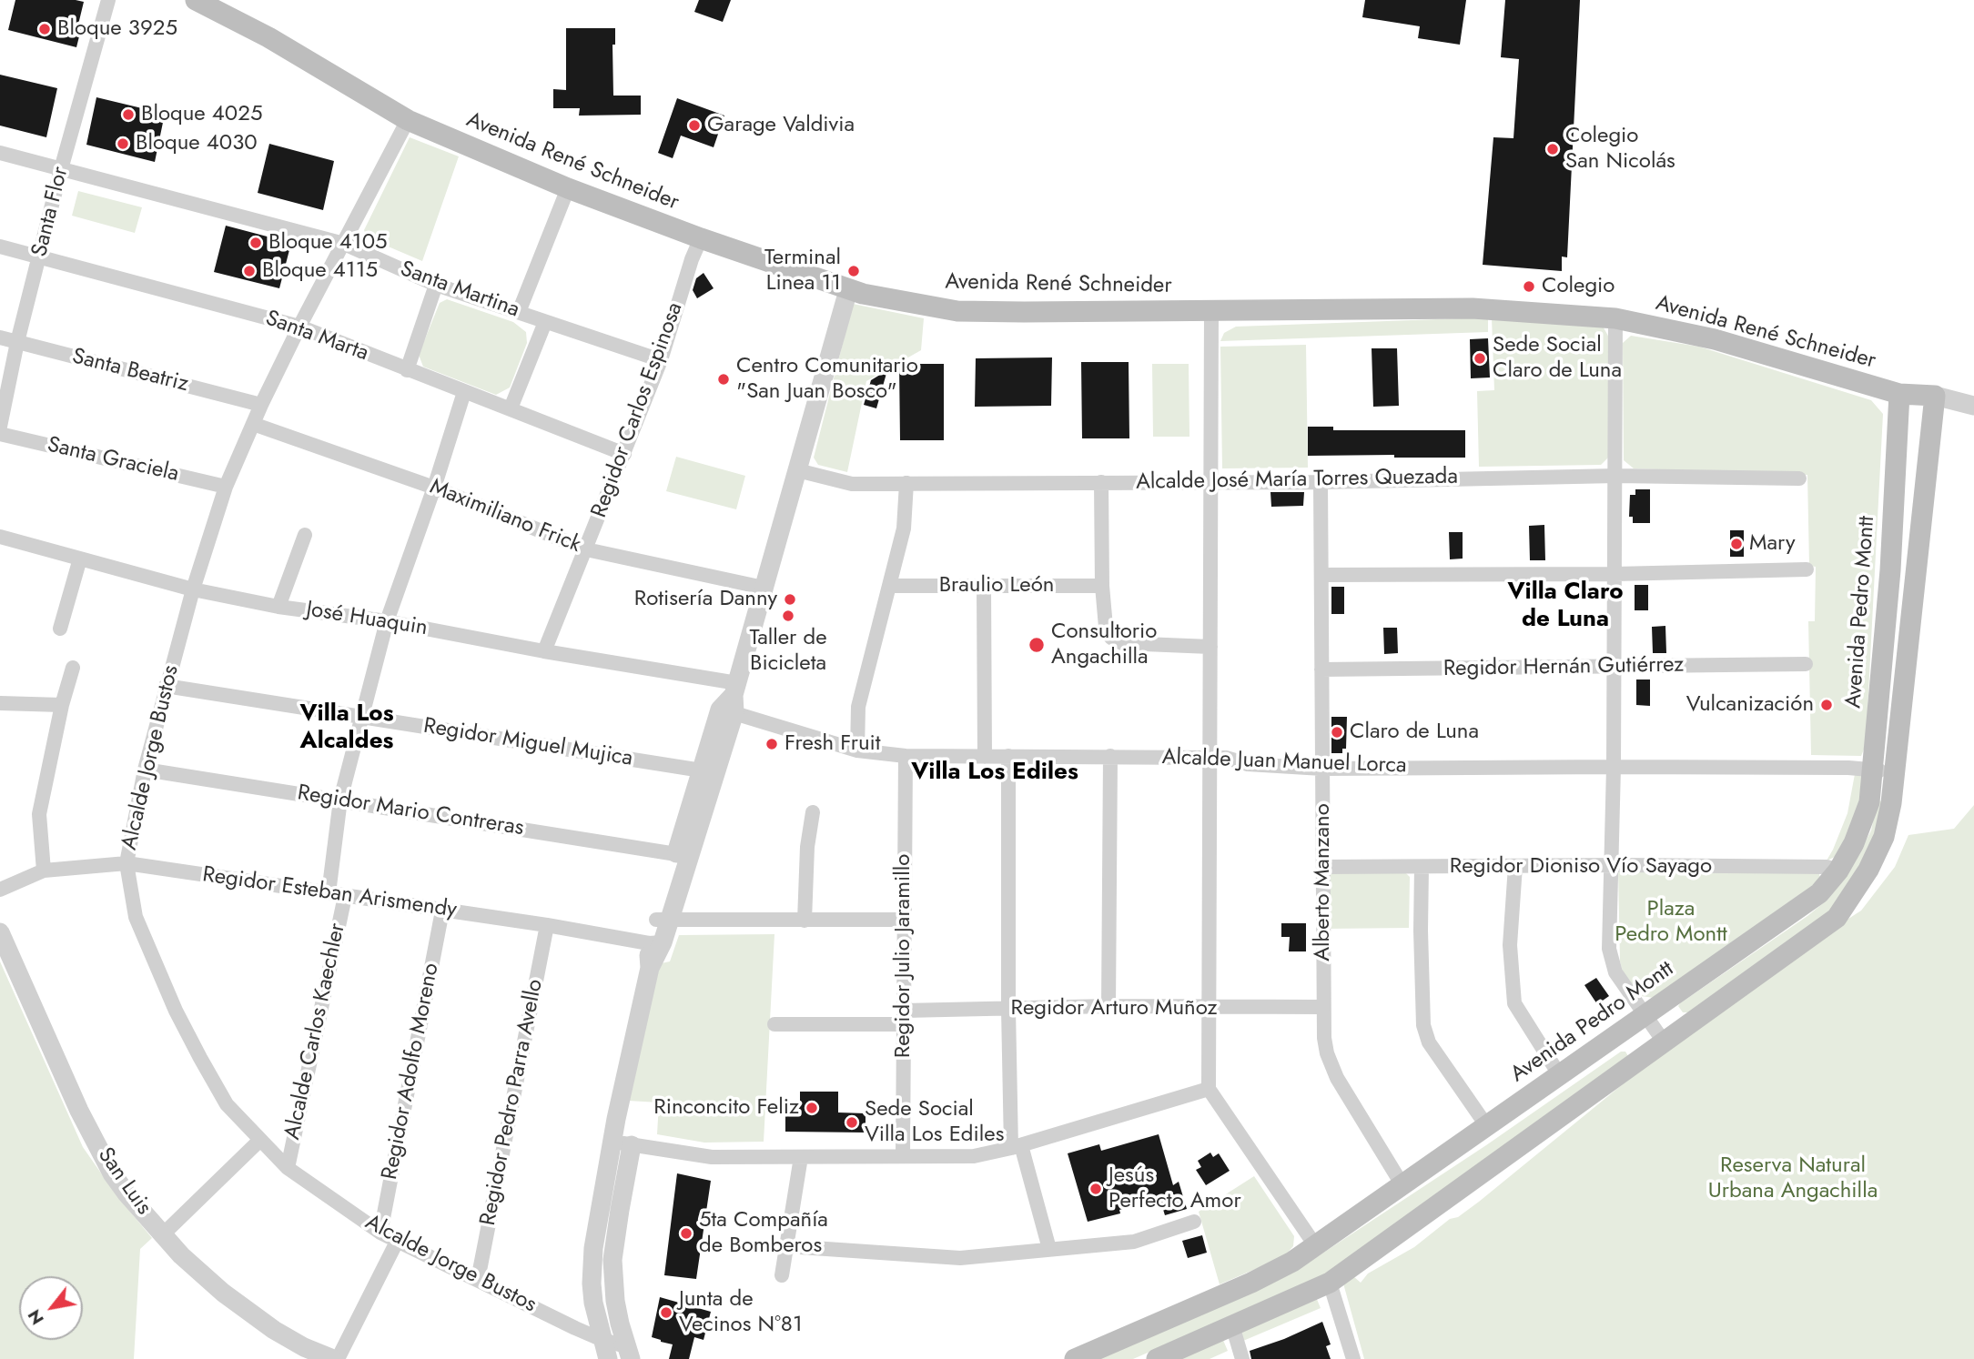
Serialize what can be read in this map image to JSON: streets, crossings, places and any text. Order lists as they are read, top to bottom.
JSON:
{
  "streets": {
    "main road": ["Avenida René Schneider", "Avenida Pedro Montt"],
    "street": [
      "Santa Flor",
      "Santa Martina",
      "Santa Marta",
      "Santa Beatriz",
      "Regidor Carlos Espinosa",
      "Santa Graciela",
      "Alcalde José María Torres Quezada",
      "Maximiliano Frick",
      "Braulio León",
      "José Huaquin",
      "Regidor Hernán Gutiérrez",
      "Regidor Miguel Mujica",
      "Alcalde Jorge Bustos",
      "Alcalde Juan Manuel Lorca",
      "Regidor Mario Contreras",
      "Regidor Dioniso Vío Sayago",
      "Alberto Manzano",
      "Regidor Esteban Arismendy",
      "Regidor Julio Jaramillo",
      "Regidor Arturo Muñoz",
      "Alcalde Carlos Kaechler",
      "Regidor Adolfo Moreno",
      "Regidor Pedro Parra Avello",
      "San Luis"
    ]
  },
  "crossings": [
    ["Avenida René Schneider", "Regidor Carlos Espinosa"],
    ["Avenida René Schneider", "Avenida Pedro Montt"],
    ["Avenida René Schneider", "Alcalde Jorge Bustos"],
    ["Santa Flor", "Santa Martina"],
    ["Santa Flor", "Santa Marta"],
    ["Santa Flor", "Santa Beatriz"],
    ["Santa Martina", "Regidor Carlos Espinosa"],
    ["Santa Martina", "Alcalde Jorge Bustos"],
    ["Santa Marta", "Regidor Carlos Espinosa"],
    ["Santa Marta", "Alcalde Jorge Bustos"],
    ["Santa Marta", "Alcalde Carlos Kaechler"],
    ["Santa Beatriz", "Alcalde Jorge Bustos"],
    ["Regidor Carlos Espinosa", "Maximiliano Frick"],
    ["Regidor Carlos Espinosa", "José Huaquin"],
    ["Santa Graciela", "Alcalde Jorge Bustos"],
    ["Alcalde José María Torres Quezada", "Alberto Manzano"],
    ["Maximiliano Frick", "Alcalde Jorge Bustos"],
    ["Maximiliano Frick", "Alcalde Carlos Kaechler"],
    ["Avenida Pedro Montt", "Alcalde Juan Manuel Lorca"],
    ["Avenida Pedro Montt", "Regidor Dioniso Vío Sayago"],
    ["Avenida Pedro Montt", "Alberto Manzano"],
    ["José Huaquin", "Alcalde Jorge Bustos"],
    ["José Huaquin", "Alcalde Juan Manuel Lorca"],
    ["José Huaquin", "Alcalde Carlos Kaechler"],
    ["Regidor Hernán Gutiérrez", "Alberto Manzano"],
    ["Regidor Miguel Mujica", "Alcalde Jorge Bustos"],
    ["Regidor Miguel Mujica", "Alcalde Carlos Kaechler"],
    ["Alcalde Jorge Bustos", "Regidor Mario Contreras"],
    ["Alcalde Jorge Bustos", "Regidor Esteban Arismendy"],
    ["Alcalde Jorge Bustos", "Alcalde Carlos Kaechler"],
    ["Alcalde Jorge Bustos", "Regidor Adolfo Moreno"],
    ["Alcalde Jorge Bustos", "Regidor Pedro Parra Avello"],
    ["Alcalde Juan Manuel Lorca", "Alberto Manzano"],
    ["Alcalde Juan Manuel Lorca", "Regidor Julio Jaramillo"],
    ["Regidor Mario Contreras", "Alcalde Carlos Kaechler"],
    ["Regidor Dioniso Vío Sayago", "Alberto Manzano"],
    ["Alberto Manzano", "Regidor Arturo Muñoz"],
    ["Regidor Esteban Arismendy", "Alcalde Carlos Kaechler"],
    ["Regidor Esteban Arismendy", "Regidor Adolfo Moreno"],
    ["Regidor Esteban Arismendy", "Regidor Pedro Parra Avello"],
    ["Regidor Julio Jaramillo", "Regidor Arturo Muñoz"]
  ],
  "districts": ["Villa Claro de Luna", "Villa Los Alcaldes", "Villa Los Ediles"],
  "parks": ["Plaza Pedro Montt", "Reserva Natural Urbana Angachilla"],
  "places": [
    "Bloque 3925",
    "Bloque 4025",
    "Garage Valdivia",
    "Bloque 4030",
    "Colegio San Nicolás",
    "Bloque 4105",
    "Bloque 4115",
    "Terminal Linea 11",
    "Colegio",
    "Sede Social Claro de Luna",
    "Centro Comunitario \"San Juan Bosco\"",
    "Mary",
    "Rotisería Danny",
    "Taller de Bicicleta",
    "Consultorio Angachilla",
    "Vulcanización",
    "Claro de Luna",
    "Fresh Fruit",
    "Rinconcito Feliz",
    "Sede Social Villa Los Ediles",
    "Jesús Perfecto Amor",
    "5ta Compañía de Bomberos",
    "Junta de Vecinos N°81"
  ],
  "north": "bottom left"
}
